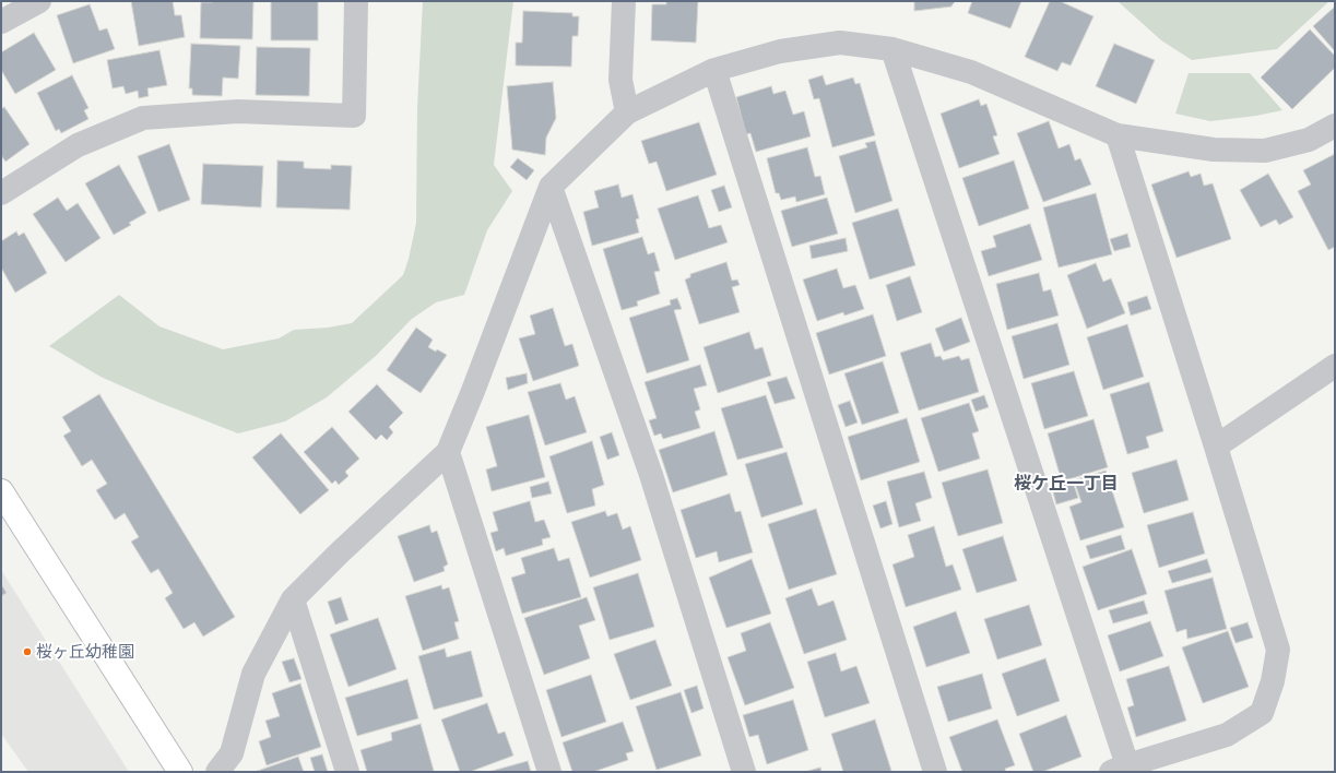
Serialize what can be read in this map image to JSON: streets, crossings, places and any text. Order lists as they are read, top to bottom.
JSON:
{
  "districts": ["桜ケ丘一丁目"],
  "places": ["桜ヶ丘幼稚園"]
}
